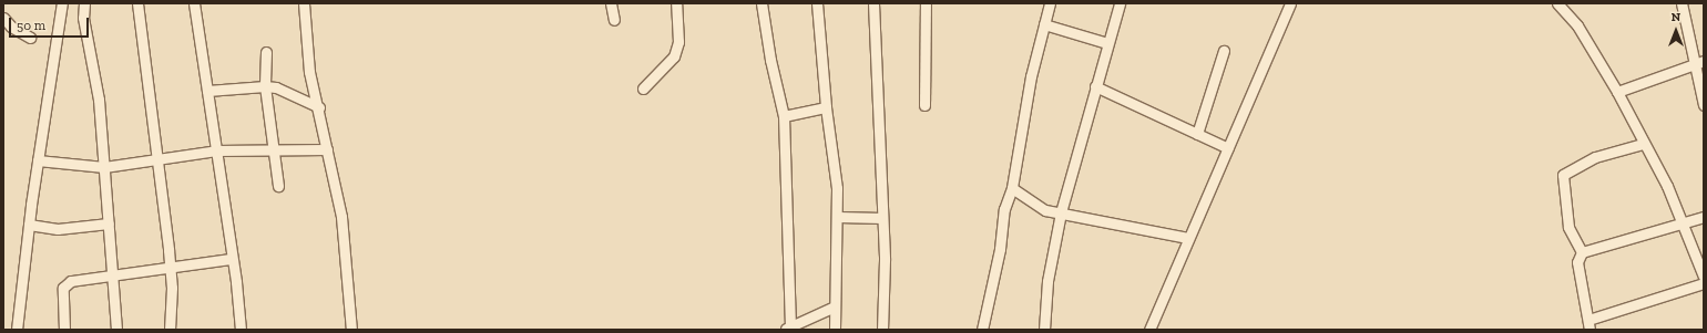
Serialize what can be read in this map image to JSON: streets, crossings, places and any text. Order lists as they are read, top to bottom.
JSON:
{
  "scale_bar": "50 m",
  "north": "top"
}
